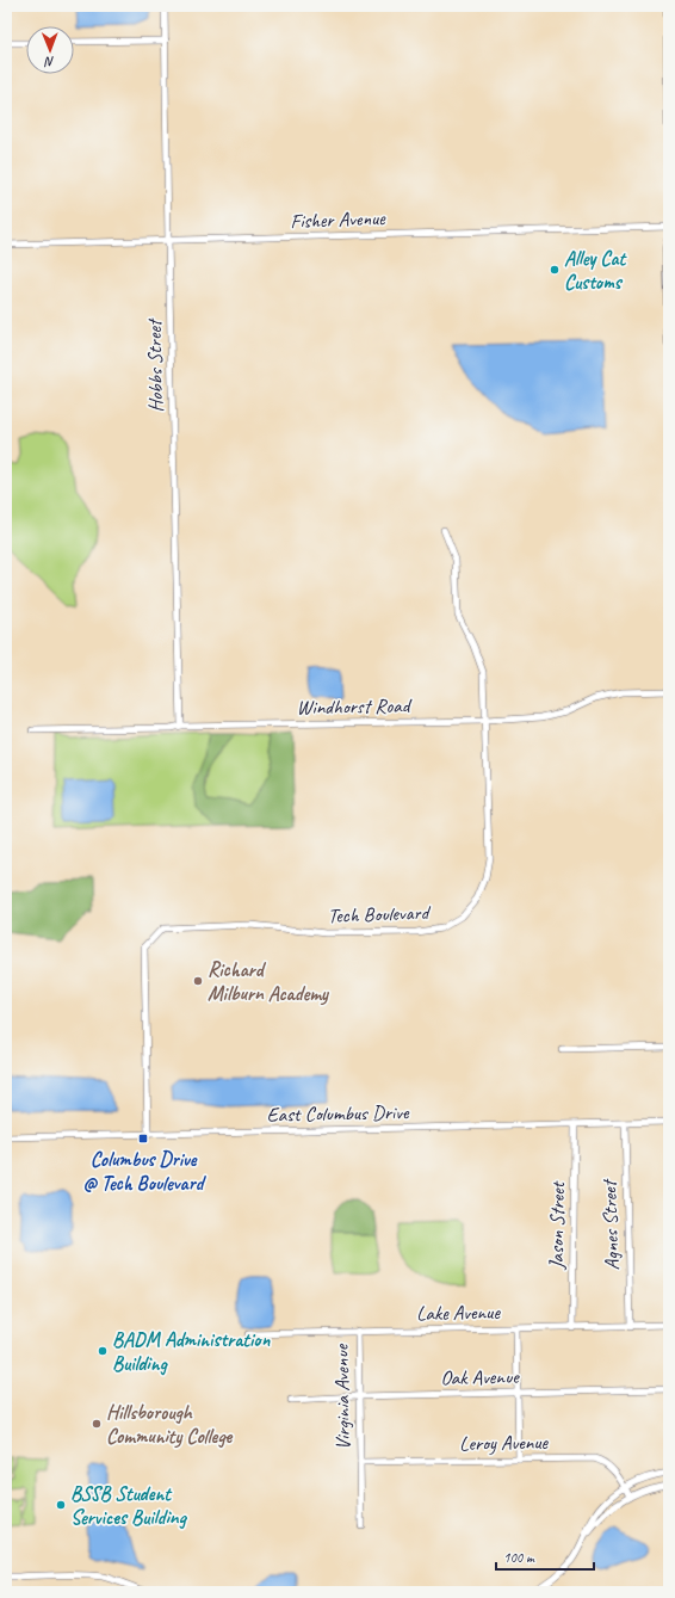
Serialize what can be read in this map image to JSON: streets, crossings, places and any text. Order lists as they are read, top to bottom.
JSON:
{
  "streets": {
    "street": [
      "Fisher Avenue",
      "Hobbs Street",
      "Windhorst Road",
      "Tech Boulevard",
      "East Columbus Drive",
      "Jason Street",
      "Agnes Street",
      "Lake Avenue",
      "Oak Avenue",
      "Virginia Avenue",
      "Leroy Avenue"
    ]
  },
  "crossings": [
    ["Fisher Avenue", "Hobbs Street"],
    ["Hobbs Street", "Windhorst Road"],
    ["Windhorst Road", "Tech Boulevard"],
    ["Tech Boulevard", "East Columbus Drive"],
    ["East Columbus Drive", "Jason Street"],
    ["East Columbus Drive", "Agnes Street"],
    ["Jason Street", "Lake Avenue"],
    ["Agnes Street", "Lake Avenue"],
    ["Lake Avenue", "Virginia Avenue"],
    ["Oak Avenue", "Virginia Avenue"],
    ["Virginia Avenue", "Leroy Avenue"]
  ],
  "places": {
    "other": [
      "Alley Cat Customs",
      "Richard Milburn Academy",
      "BADM Administration Building",
      "Hillsborough Community College",
      "BSSB Student Services Building"
    ],
    "transit": ["Columbus Drive @ Tech Boulevard"]
  },
  "scale_bar": "100 m",
  "north": "bottom"
}
